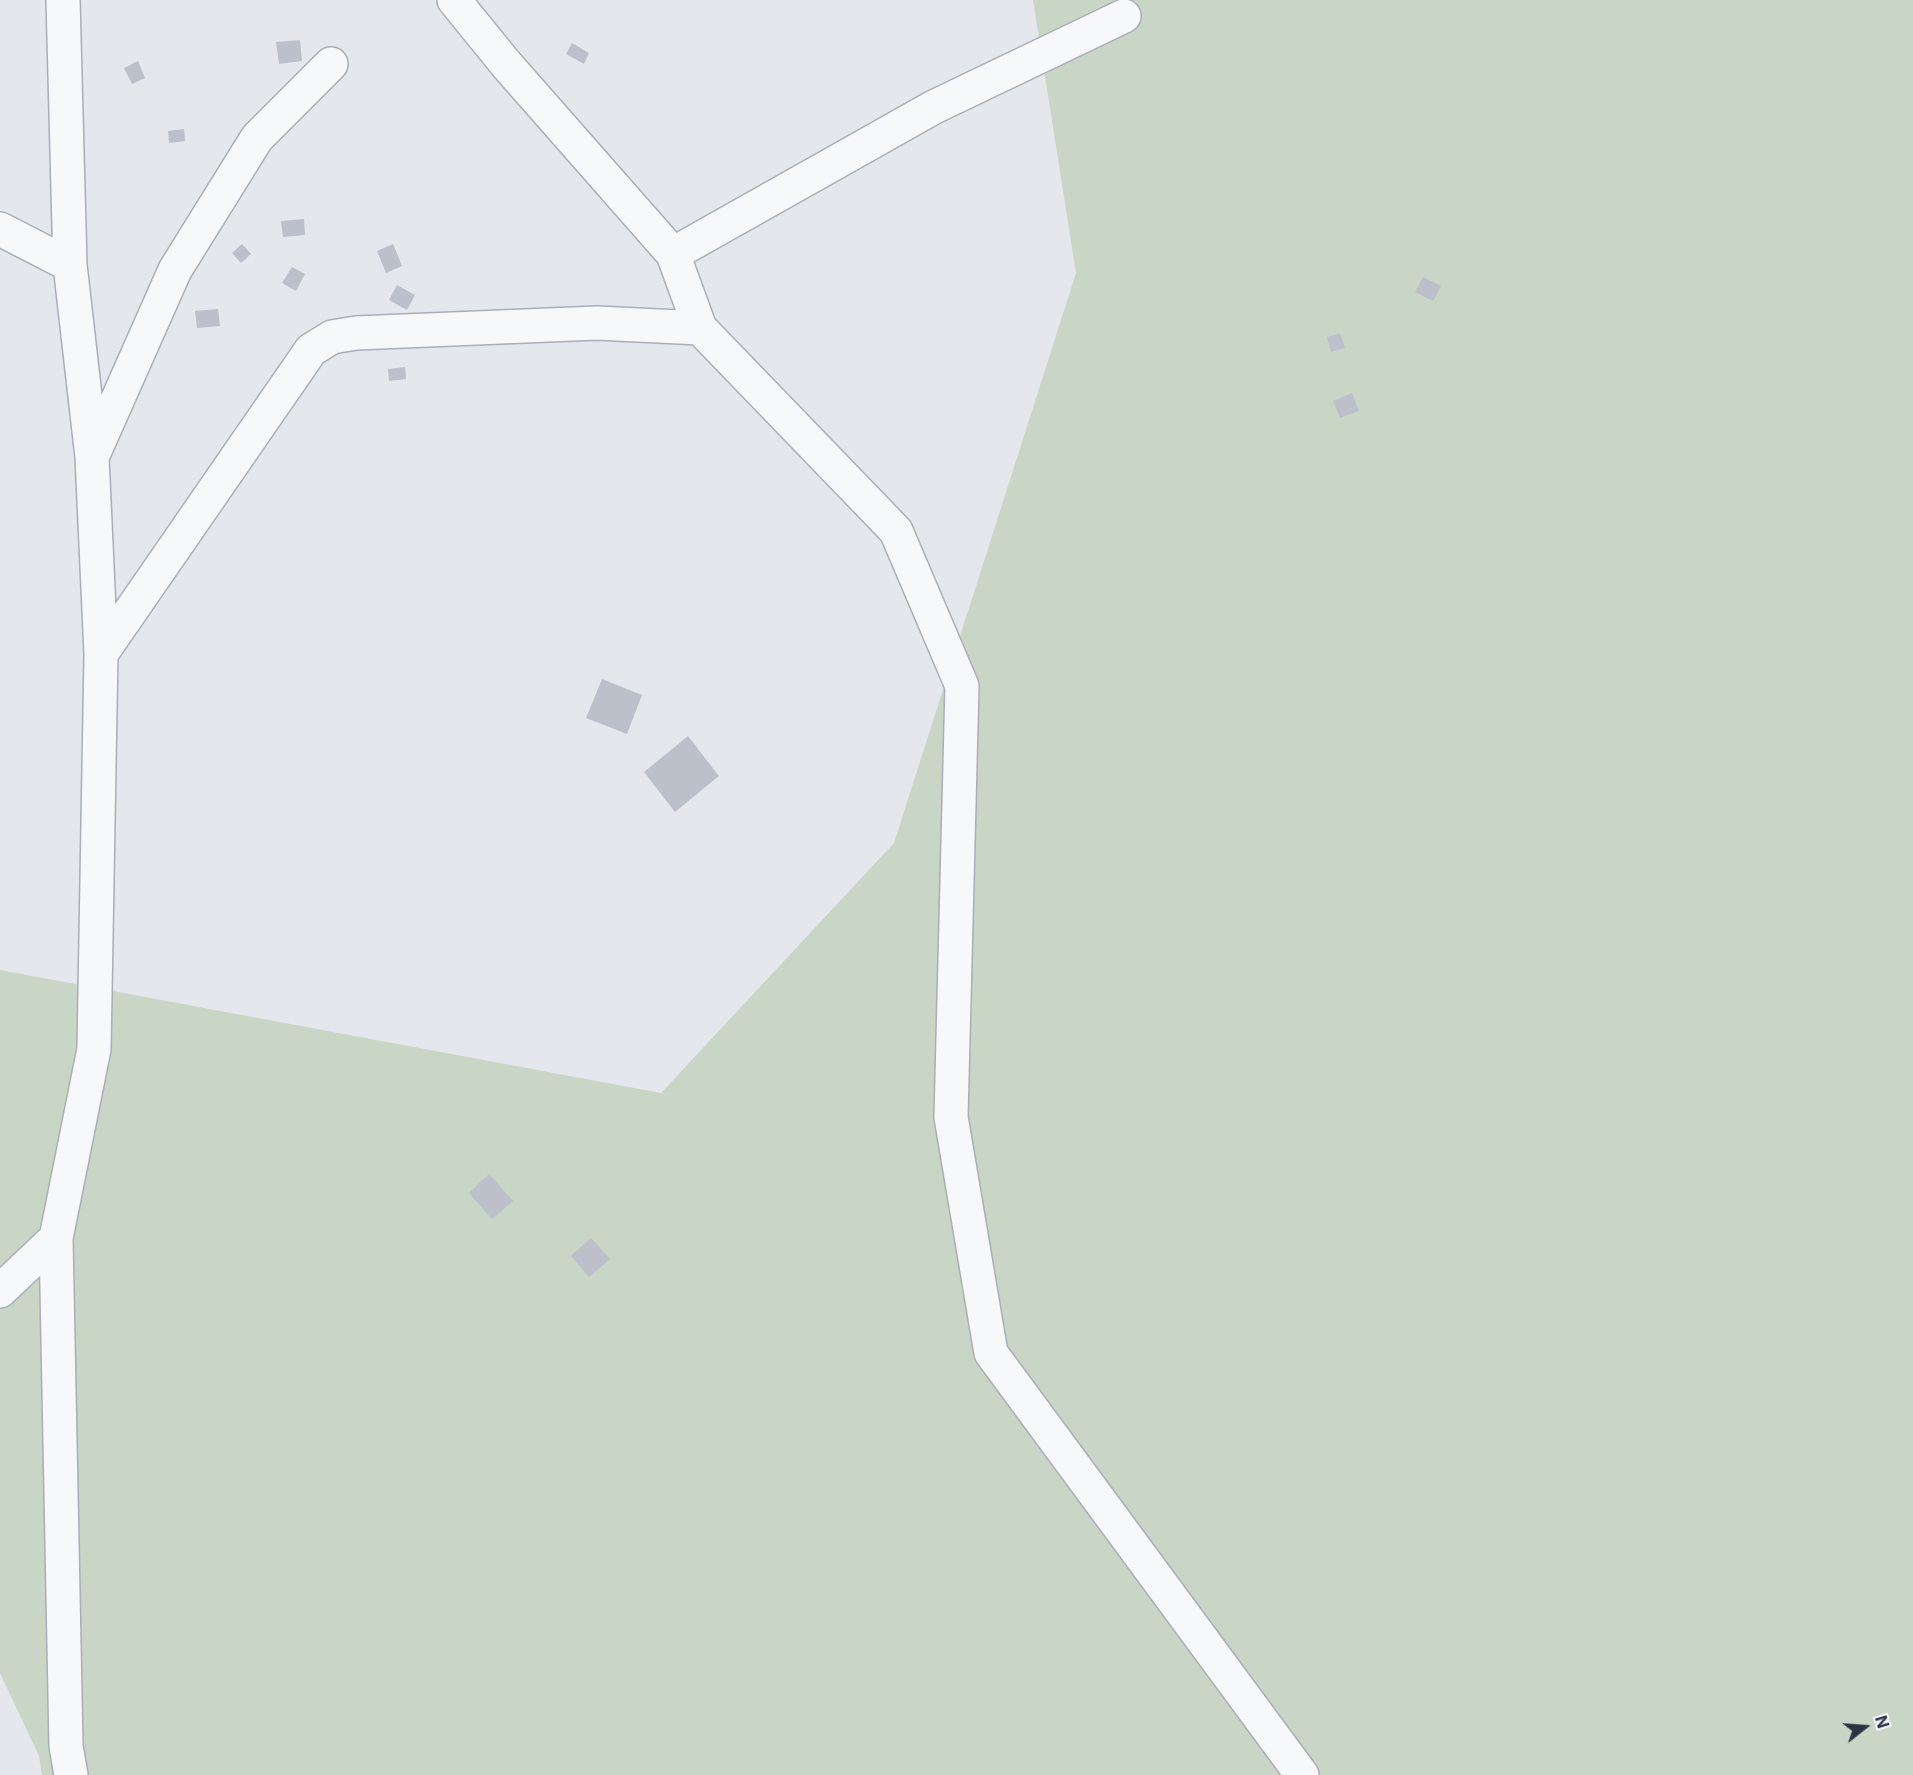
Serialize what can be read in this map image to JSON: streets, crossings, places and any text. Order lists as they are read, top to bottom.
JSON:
{
  "north": "right"
}
